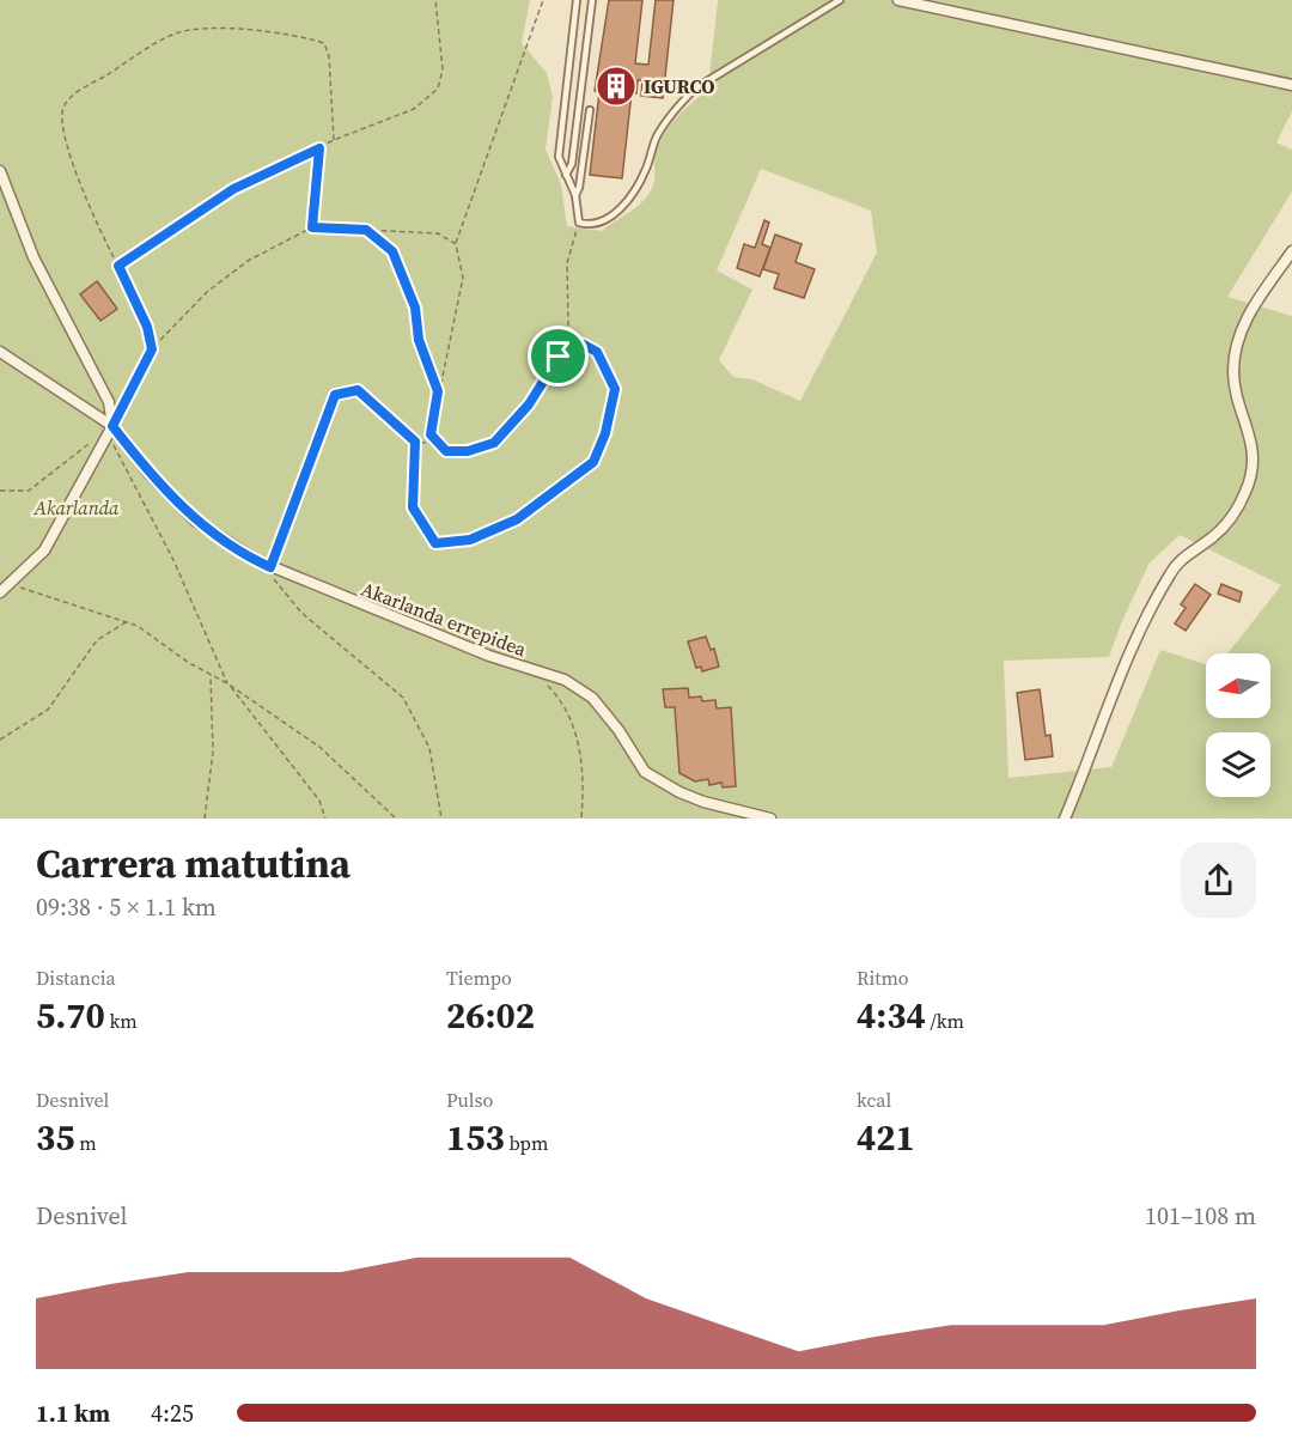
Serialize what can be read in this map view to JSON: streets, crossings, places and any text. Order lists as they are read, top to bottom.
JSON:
{
  "streets": {
    "street": ["Akarlanda errepidea"]
  },
  "parks": ["Akarlanda"],
  "places": {
    "building": ["IGURCO"]
  },
  "north": "left",
  "page": {
    "heading": ["Carrera matutina", "09:38 · 5 × 1.1 km"],
    "stats": [
      ["Distancia", "5.70 km"],
      ["Tiempo", "26:02"],
      ["Ritmo", "4:34 /km"],
      ["Desnivel", "35 m"],
      ["Pulso", "153 bpm"],
      ["kcal", "421"]
    ],
    "chart": ["Desnivel", "101–108 m"],
    "list": [
      {
        "name": "1.1 km",
        "note": "4:25"
      }
    ]
  }
}
